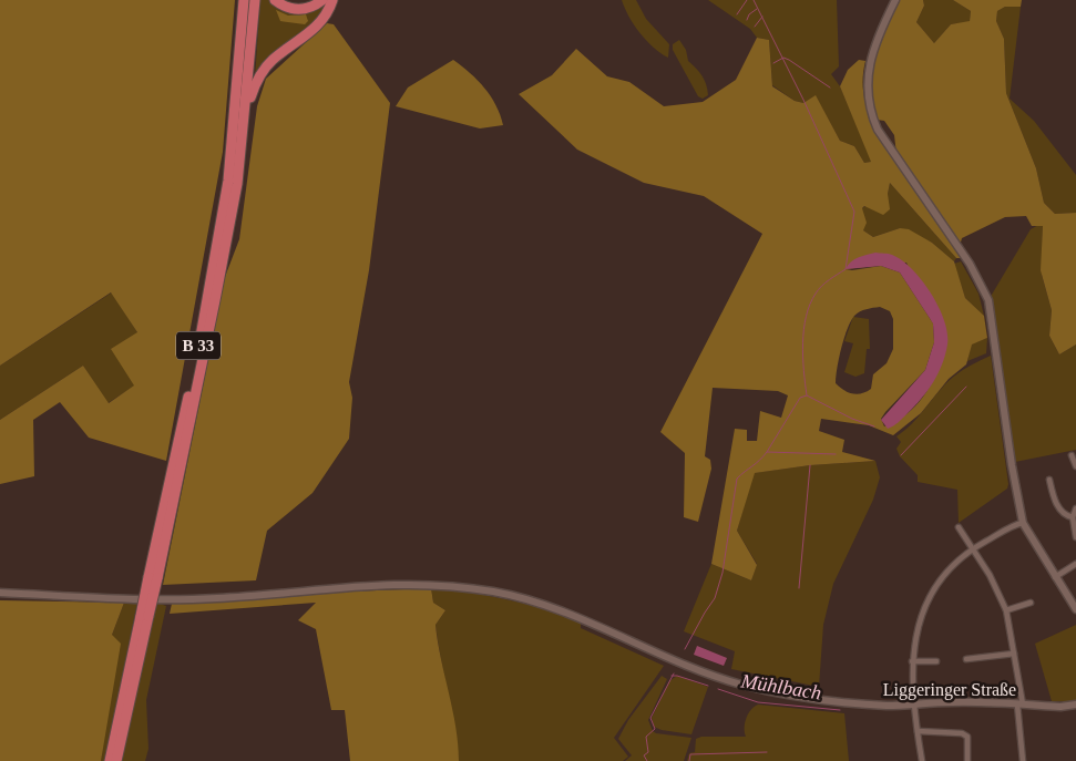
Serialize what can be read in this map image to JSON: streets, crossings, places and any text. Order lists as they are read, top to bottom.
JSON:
{
  "streets": {
    "highway": ["B 33"],
    "street": ["Liggeringer Straße"]
  },
  "water": ["Mühlbach"]
}
